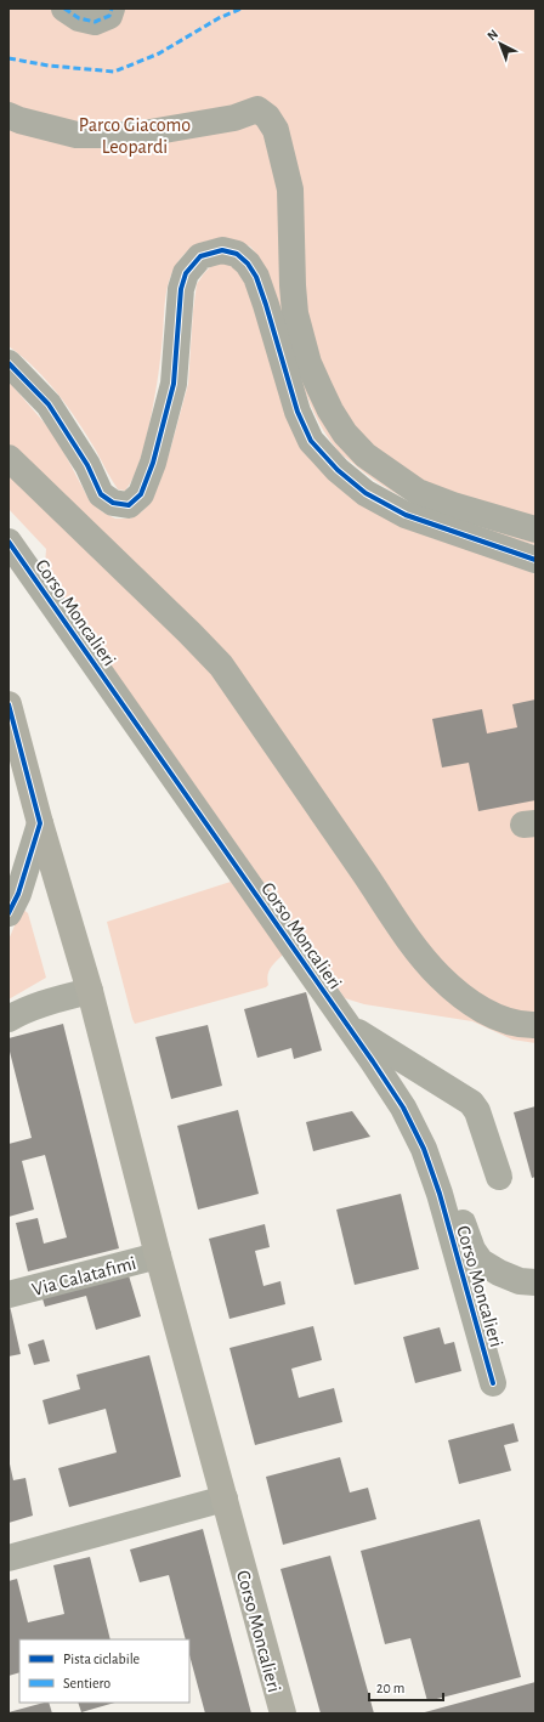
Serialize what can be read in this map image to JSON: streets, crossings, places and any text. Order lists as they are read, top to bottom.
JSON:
{
  "streets": {
    "main road": ["Corso Moncalieri"],
    "street": ["Via Calatafimi"]
  },
  "crossings": [
    ["Corso Moncalieri", "Via Calatafimi"]
  ],
  "parks": ["Parco Giacomo Leopardi"],
  "legend": ["Pista ciclabile", "Sentiero"],
  "scale_bar": "20 m",
  "north": "top left"
}
